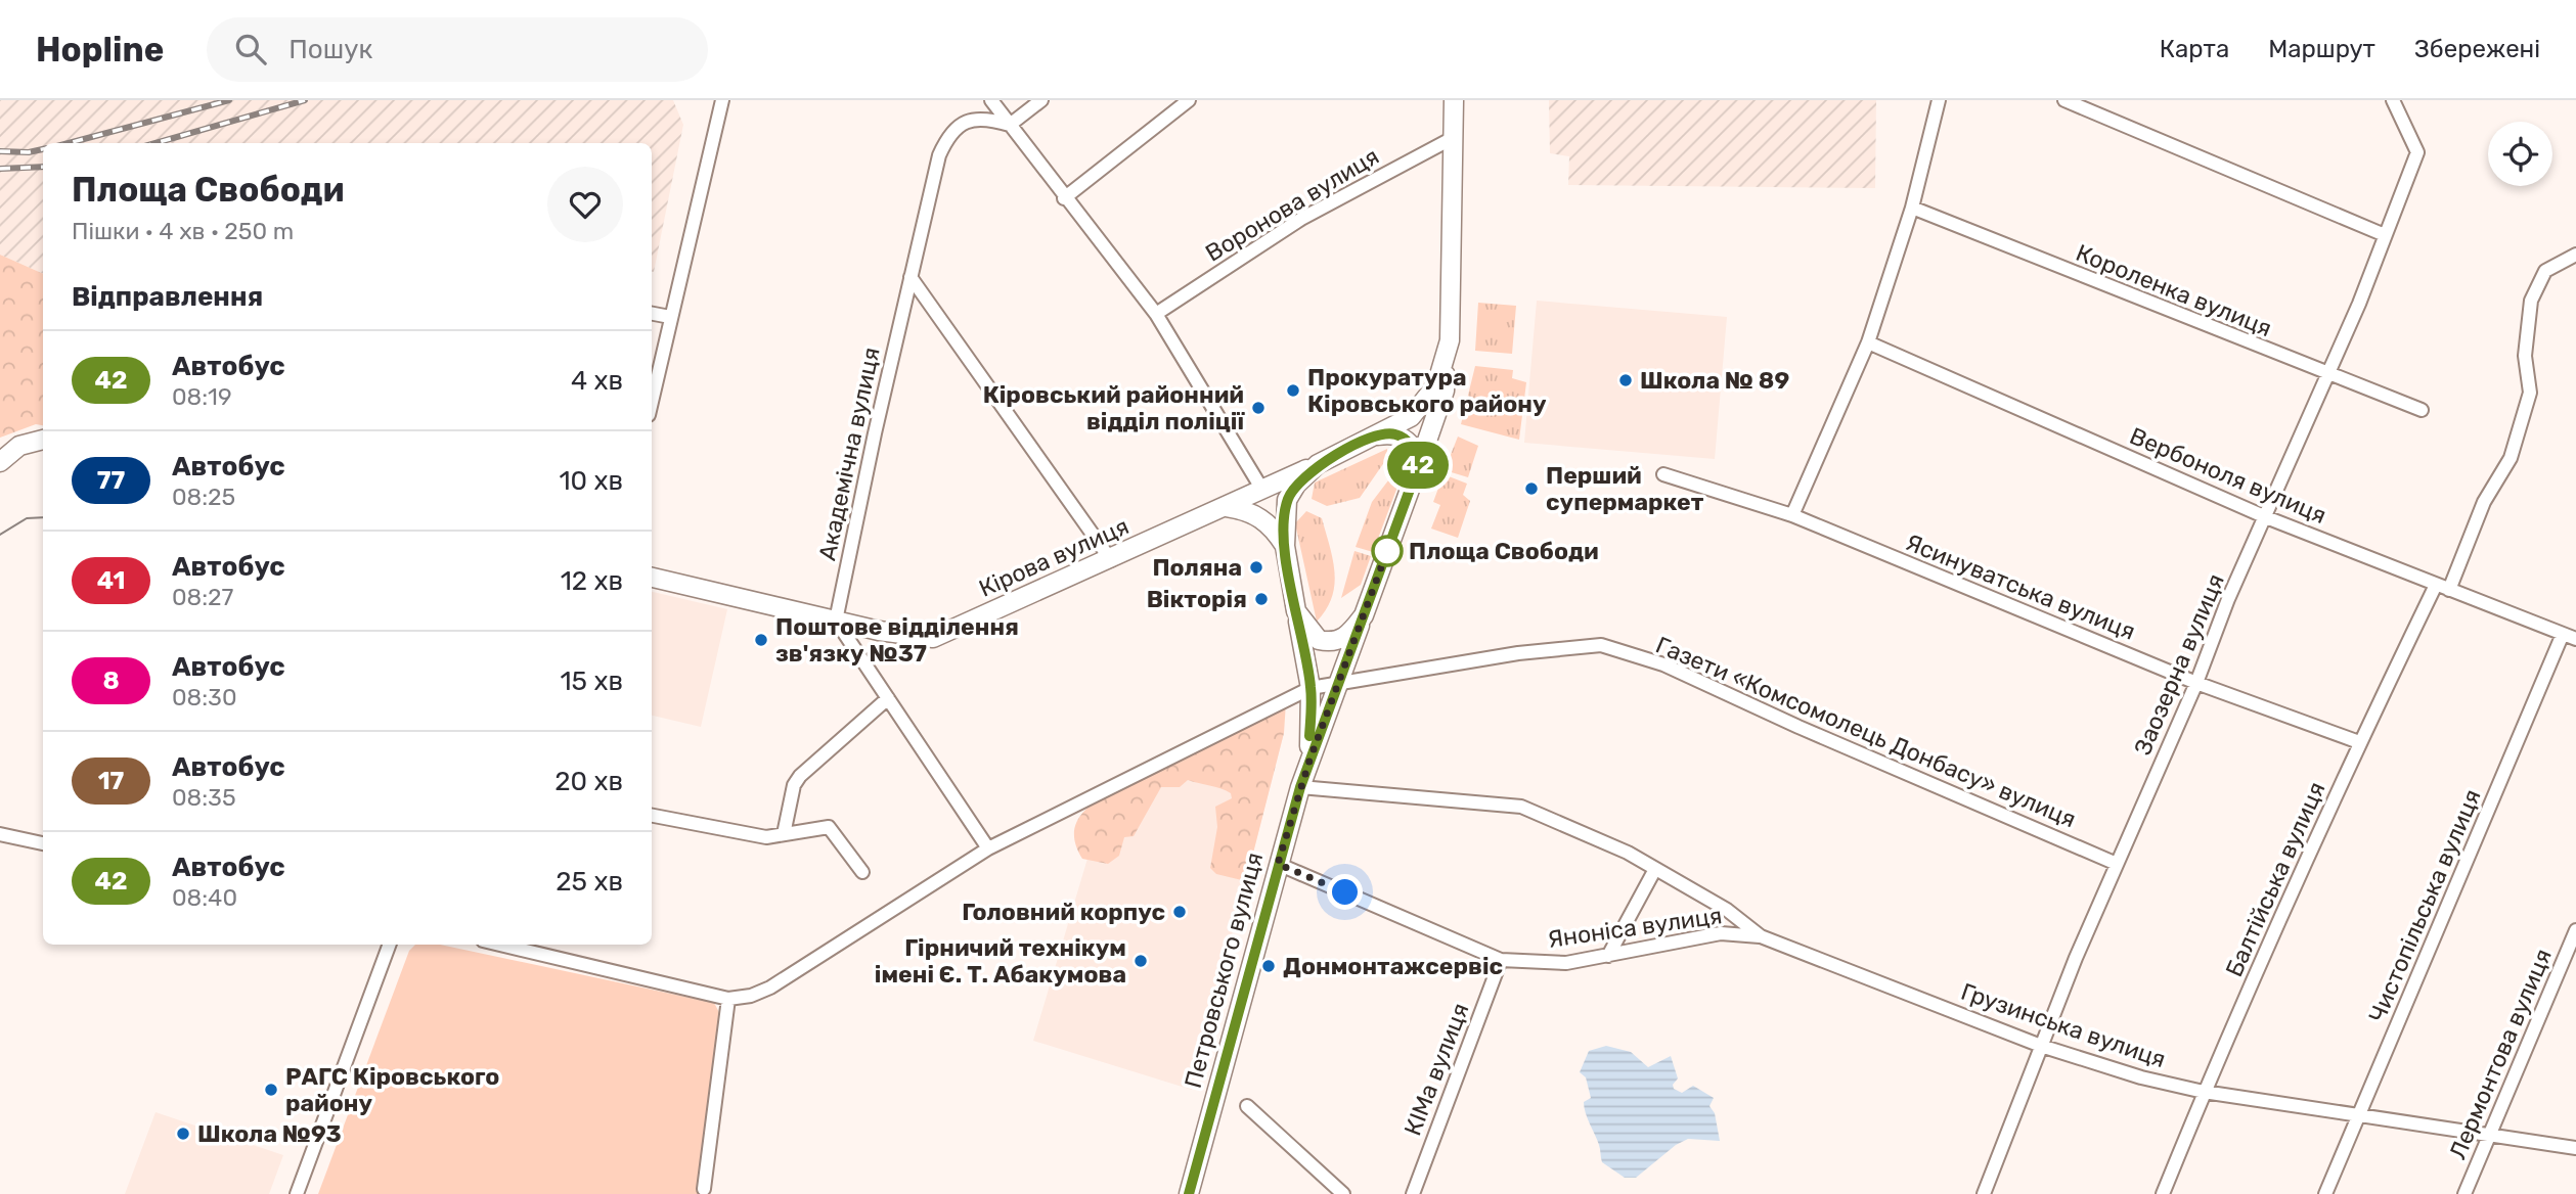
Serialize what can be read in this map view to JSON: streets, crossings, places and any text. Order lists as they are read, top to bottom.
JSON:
{
  "streets": {
    "main road": ["Кірова вулиця", "Петровського вулиця"],
    "street": [
      "Воронова вулиця",
      "Короленка вулиця",
      "Академічна вулиця",
      "Вербоноля вулиця",
      "Ясинуватська вулиця",
      "Заозерна вулиця",
      "Газети «Комсомолець Донбасу» вулиця",
      "Балтійська вулиця",
      "Чистопільська вулиця",
      "Яноніса вулиця",
      "Грузинська вулиця",
      "Лермонтова вулиця",
      "КІМа вулиця"
    ]
  },
  "crossings": [
    ["Воронова вулиця", "Кірова вулиця"],
    ["Короленка вулиця", "Заозерна вулиця"],
    ["Академічна вулиця", "Кірова вулиця"],
    ["Вербоноля вулиця", "Заозерна вулиця"],
    ["Вербоноля вулиця", "Балтійська вулиця"],
    ["Вербоноля вулиця", "Чистопільська вулиця"],
    ["Кірова вулиця", "Газети «Комсомолець Донбасу» вулиця"],
    ["Кірова вулиця", "Петровського вулиця"],
    ["Ясинуватська вулиця", "Заозерна вулиця"],
    ["Ясинуватська вулиця", "Балтійська вулиця"],
    ["Заозерна вулиця", "Газети «Комсомолець Донбасу» вулиця"],
    ["Заозерна вулиця", "Грузинська вулиця"],
    ["Газети «Комсомолець Донбасу» вулиця", "Петровського вулиця"],
    ["Балтійська вулиця", "Грузинська вулиця"],
    ["Чистопільська вулиця", "Грузинська вулиця"],
    ["Яноніса вулиця", "Петровського вулиця"],
    ["Яноніса вулиця", "Грузинська вулиця"],
    ["Яноніса вулиця", "КІМа вулиця"],
    ["Петровського вулиця", "Грузинська вулиця"],
    ["Грузинська вулиця", "Лермонтова вулиця"]
  ],
  "places": [
    "Школа № 89",
    "Прокуратура Кіровського району",
    "Кіровський районний відділ поліції",
    "Перший супермаркет",
    "Площа Свободи",
    "Поляна",
    "Вікторія",
    "Поштове відділення зв'язку №37",
    "Головний корпус",
    "Гірничий технікум імені Є. Т. Абакумова",
    "Донмонтажсервіс",
    "РАГС Кіровського району",
    "Школа №93"
  ],
  "lines": ["bus line 42"],
  "page": {
    "header": "Hopline",
    "search": "Пошук",
    "nav": ["Карта", "Маршрут", "Збережені"],
    "on_map": "42",
    "heading": [
      ["Площа Свободи", "Пішки · 4 хв · 250 m"],
      "Відправлення"
    ],
    "list": [
      {
        "mark": "42",
        "name": "Автобус",
        "note": "08:19",
        "value": "4 хв"
      },
      {
        "mark": "77",
        "name": "Автобус",
        "note": "08:25",
        "value": "10 хв"
      },
      {
        "mark": "41",
        "name": "Автобус",
        "note": "08:27",
        "value": "12 хв"
      },
      {
        "mark": "8",
        "name": "Автобус",
        "note": "08:30",
        "value": "15 хв"
      },
      {
        "mark": "17",
        "name": "Автобус",
        "note": "08:35",
        "value": "20 хв"
      },
      {
        "mark": "42",
        "name": "Автобус",
        "note": "08:40",
        "value": "25 хв"
      }
    ]
  }
}
